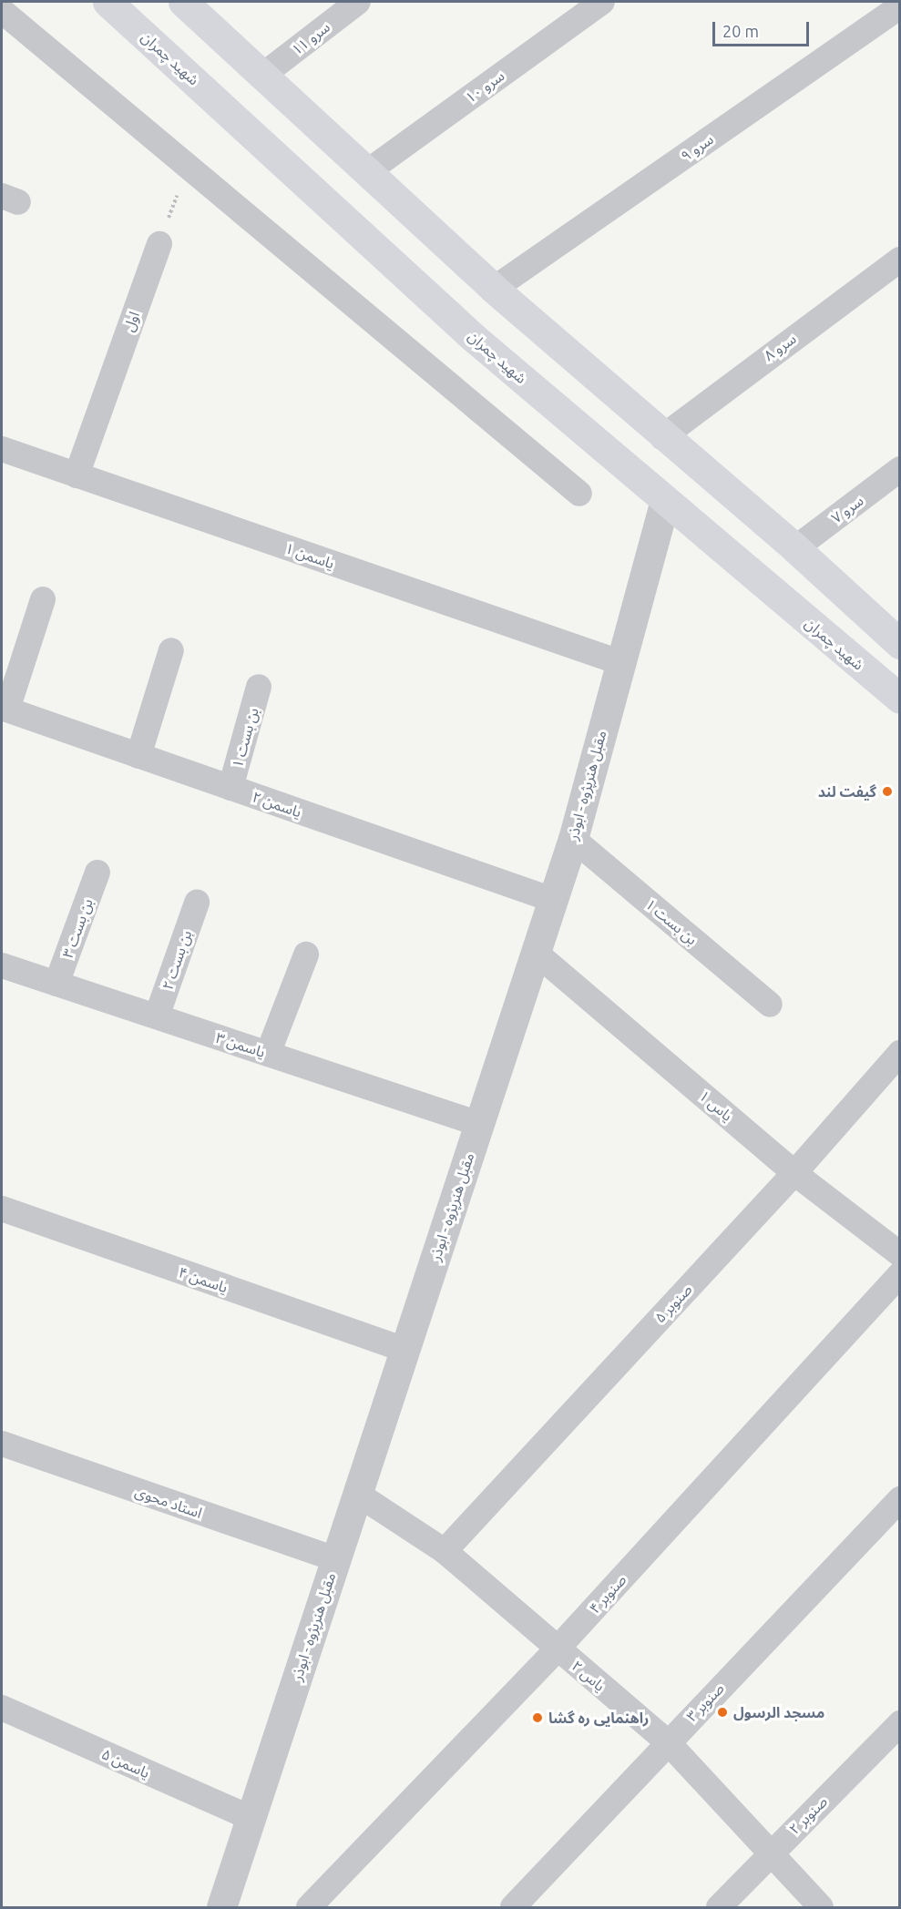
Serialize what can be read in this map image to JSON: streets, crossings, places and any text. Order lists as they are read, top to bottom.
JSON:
{
  "streets": {
    "main road": ["شهید چمران"],
    "street": [
      "سرو ۱۱",
      "سرو ۱۰",
      "سرو ۹",
      "اول",
      "سرو ۸",
      "سرو ۷",
      "یاسمن ۱",
      "بن بست ۱",
      "مقبل هنرپژوه - ابوذر",
      "یاسمن ۲",
      "بن بست ۳",
      "بن بست ۲",
      "یاسمن ۳",
      "یاس ۱",
      "یاسمن ۴",
      "صنوبر ۵",
      "استاد محوی",
      "صنوبر ۴",
      "یاس ۲",
      "صنوبر ۳",
      "یاسمن ۵",
      "صنوبر ۲"
    ]
  },
  "crossings": [
    ["شهید چمران", "مقبل هنرپژوه - ابوذر"],
    ["اول", "یاسمن ۱"],
    ["یاسمن ۱", "مقبل هنرپژوه - ابوذر"],
    ["بن بست ۱", "مقبل هنرپژوه - ابوذر"],
    ["بن بست ۱", "یاسمن ۲"],
    ["مقبل هنرپژوه - ابوذر", "یاسمن ۲"],
    ["مقبل هنرپژوه - ابوذر", "یاسمن ۳"],
    ["مقبل هنرپژوه - ابوذر", "یاس ۱"],
    ["مقبل هنرپژوه - ابوذر", "یاسمن ۴"],
    ["مقبل هنرپژوه - ابوذر", "استاد محوی"],
    ["مقبل هنرپژوه - ابوذر", "یاس ۲"],
    ["مقبل هنرپژوه - ابوذر", "یاسمن ۵"],
    ["بن بست ۳", "یاسمن ۳"],
    ["بن بست ۲", "یاسمن ۳"],
    ["یاس ۱", "صنوبر ۵"],
    ["صنوبر ۵", "یاس ۲"],
    ["صنوبر ۴", "یاس ۲"],
    ["یاس ۲", "صنوبر ۳"],
    ["یاس ۲", "صنوبر ۲"]
  ],
  "places": ["گیفت لند", "مسجد الرسول", "راهنمایی ره گشا"],
  "scale_bar": "20 m"
}
